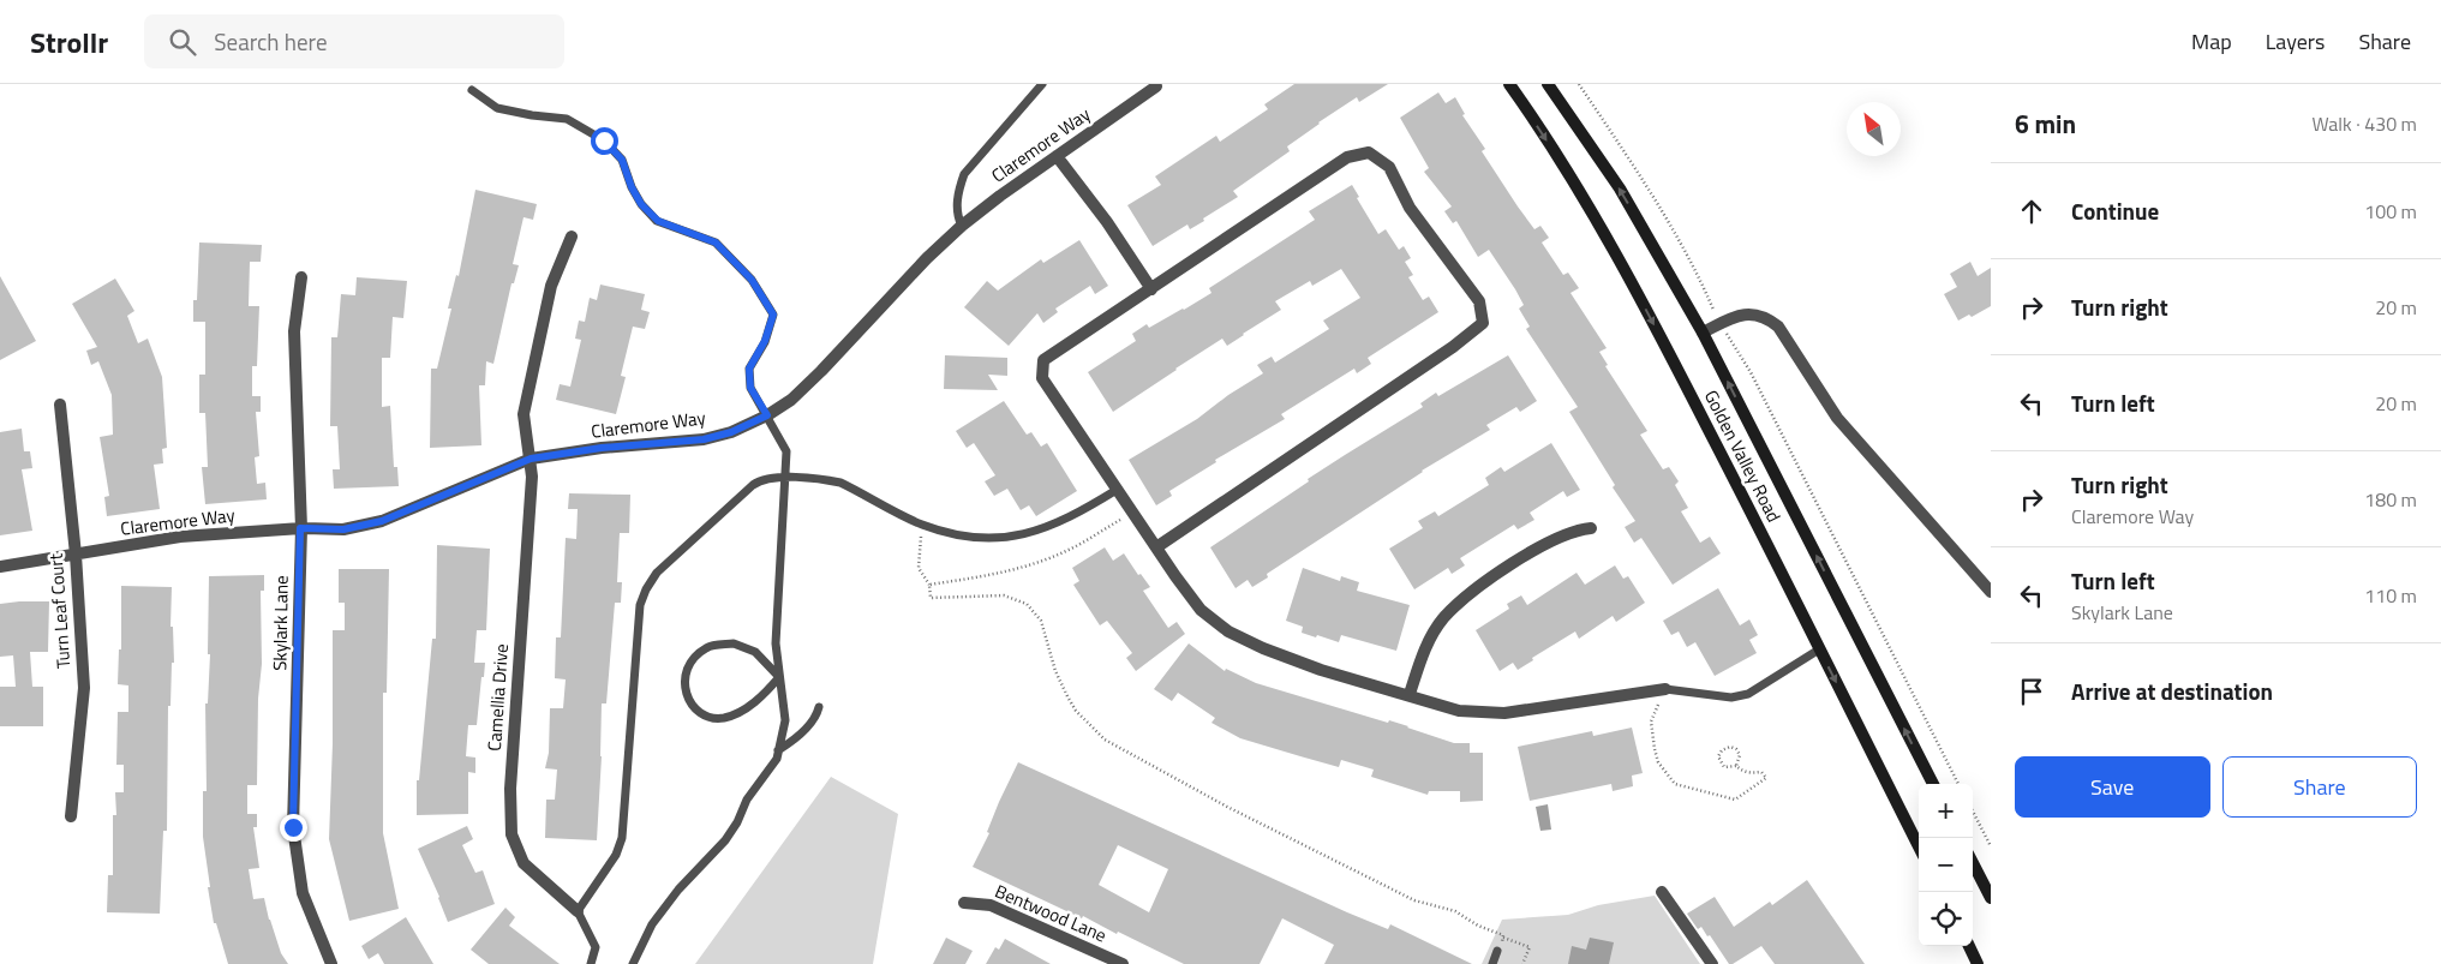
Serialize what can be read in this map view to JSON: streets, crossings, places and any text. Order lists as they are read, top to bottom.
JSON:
{
  "streets": {
    "main road": ["Golden Valley Road"],
    "street": [
      "Claremore Way",
      "Turn Leaf Court",
      "Skylark Lane",
      "Camellia Drive",
      "Bentwood Lane"
    ]
  },
  "crossings": [
    ["Claremore Way", "Turn Leaf Court"],
    ["Claremore Way", "Skylark Lane"],
    ["Claremore Way", "Camellia Drive"]
  ],
  "north": "top left",
  "page": {
    "header": "Strollr",
    "search": "Search here",
    "nav": ["Map", "Layers", "Share"],
    "heading": ["6 min", "Walk · 430 m"],
    "list": [
      ["Continue", "100 m"],
      ["Turn right", "20 m"],
      ["Turn left", "20 m"],
      ["Turn right", "Claremore Way", "180 m"],
      ["Turn left", "Skylark Lane", "110 m"],
      "Arrive at destination"
    ],
    "buttons": ["Save", "Share"],
    "map_buttons": ["+", "−"]
  }
}
